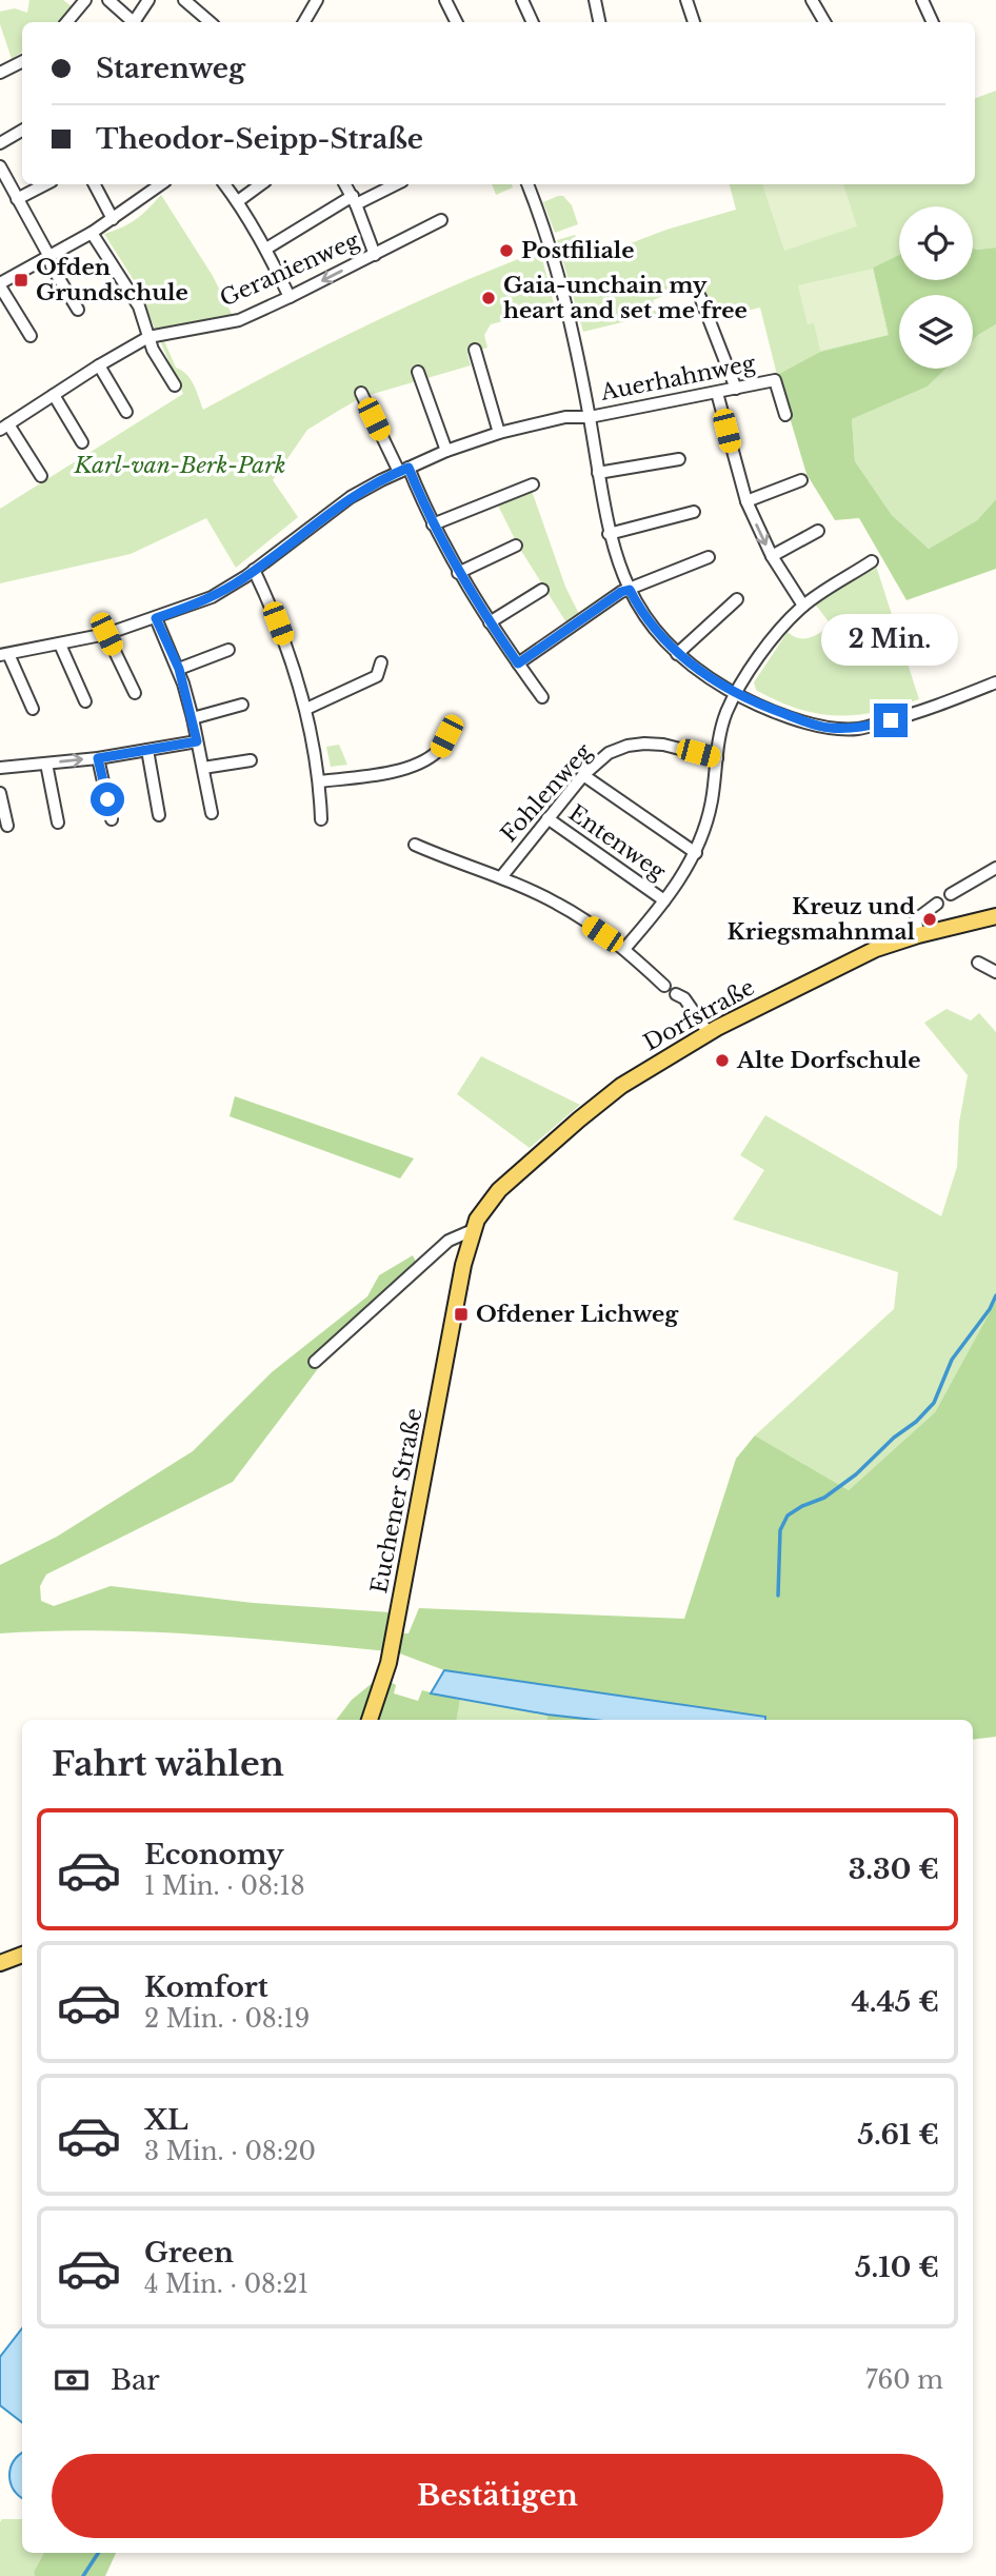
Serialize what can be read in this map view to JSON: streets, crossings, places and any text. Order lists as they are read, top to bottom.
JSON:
{
  "streets": {
    "main road": ["Dorfstraße", "Euchener Straße"],
    "street": [
      "Geranienweg",
      "Auerhahnweg",
      "Fohlenweg",
      "Entenweg"
    ]
  },
  "crossings": [
    ["Fohlenweg", "Entenweg"],
    ["Dorfstraße", "Euchener Straße"]
  ],
  "parks": ["Karl-van-Berk-Park"],
  "places": {
    "other": [
      "Postfiliale",
      "Gaia-unchain my heart and set me free",
      "Kreuz und Kriegsmahnmal",
      "Alte Dorfschule"
    ],
    "transit": ["Ofden Grundschule", "Ofdener Lichweg"]
  },
  "page": {
    "banner": ["Starenweg", "Theodor-Seipp-Straße"],
    "bubble": "2 Min.",
    "heading": "Fahrt wählen",
    "list": [
      {
        "name": "Economy",
        "note": "1 Min. · 08:18",
        "value": "3.30 €"
      },
      {
        "name": "Komfort",
        "note": "2 Min. · 08:19",
        "value": "4.45 €"
      },
      {
        "name": "XL",
        "note": "3 Min. · 08:20",
        "value": "5.61 €"
      },
      {
        "name": "Green",
        "note": "4 Min. · 08:21",
        "value": "5.10 €"
      }
    ],
    "pay": ["Bar", "760 m"],
    "buttons": "Bestätigen"
  }
}
